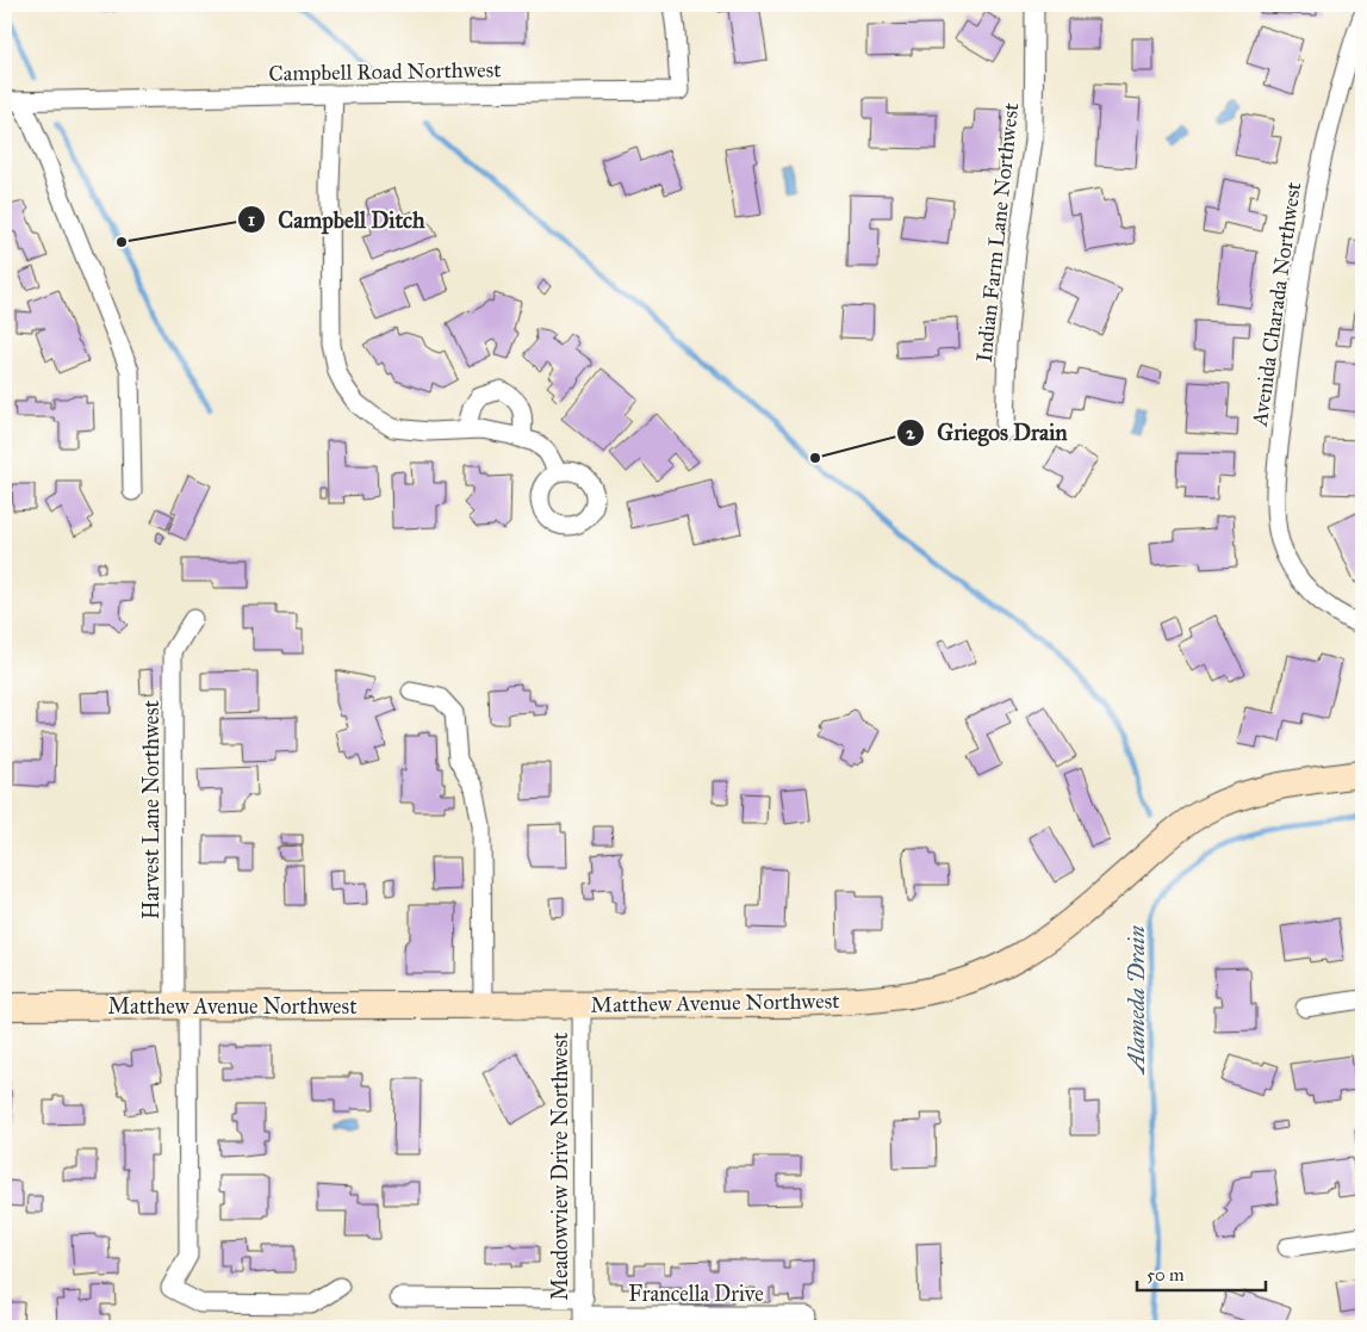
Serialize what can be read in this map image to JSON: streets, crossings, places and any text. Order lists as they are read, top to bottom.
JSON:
{
  "streets": {
    "street": [
      "Campbell Road Northwest",
      "Indian Farm Lane Northwest",
      "Avenida Charada Northwest",
      "Harvest Lane Northwest",
      "Matthew Avenue Northwest",
      "Meadowview Drive Northwest",
      "Francella Drive"
    ]
  },
  "crossings": [
    ["Harvest Lane Northwest", "Matthew Avenue Northwest"],
    ["Matthew Avenue Northwest", "Meadowview Drive Northwest"],
    ["Meadowview Drive Northwest", "Francella Drive"]
  ],
  "water": ["Alameda Drain"],
  "places": ["Campbell Ditch", "Griegos Drain"],
  "scale_bar": "50 m"
}
